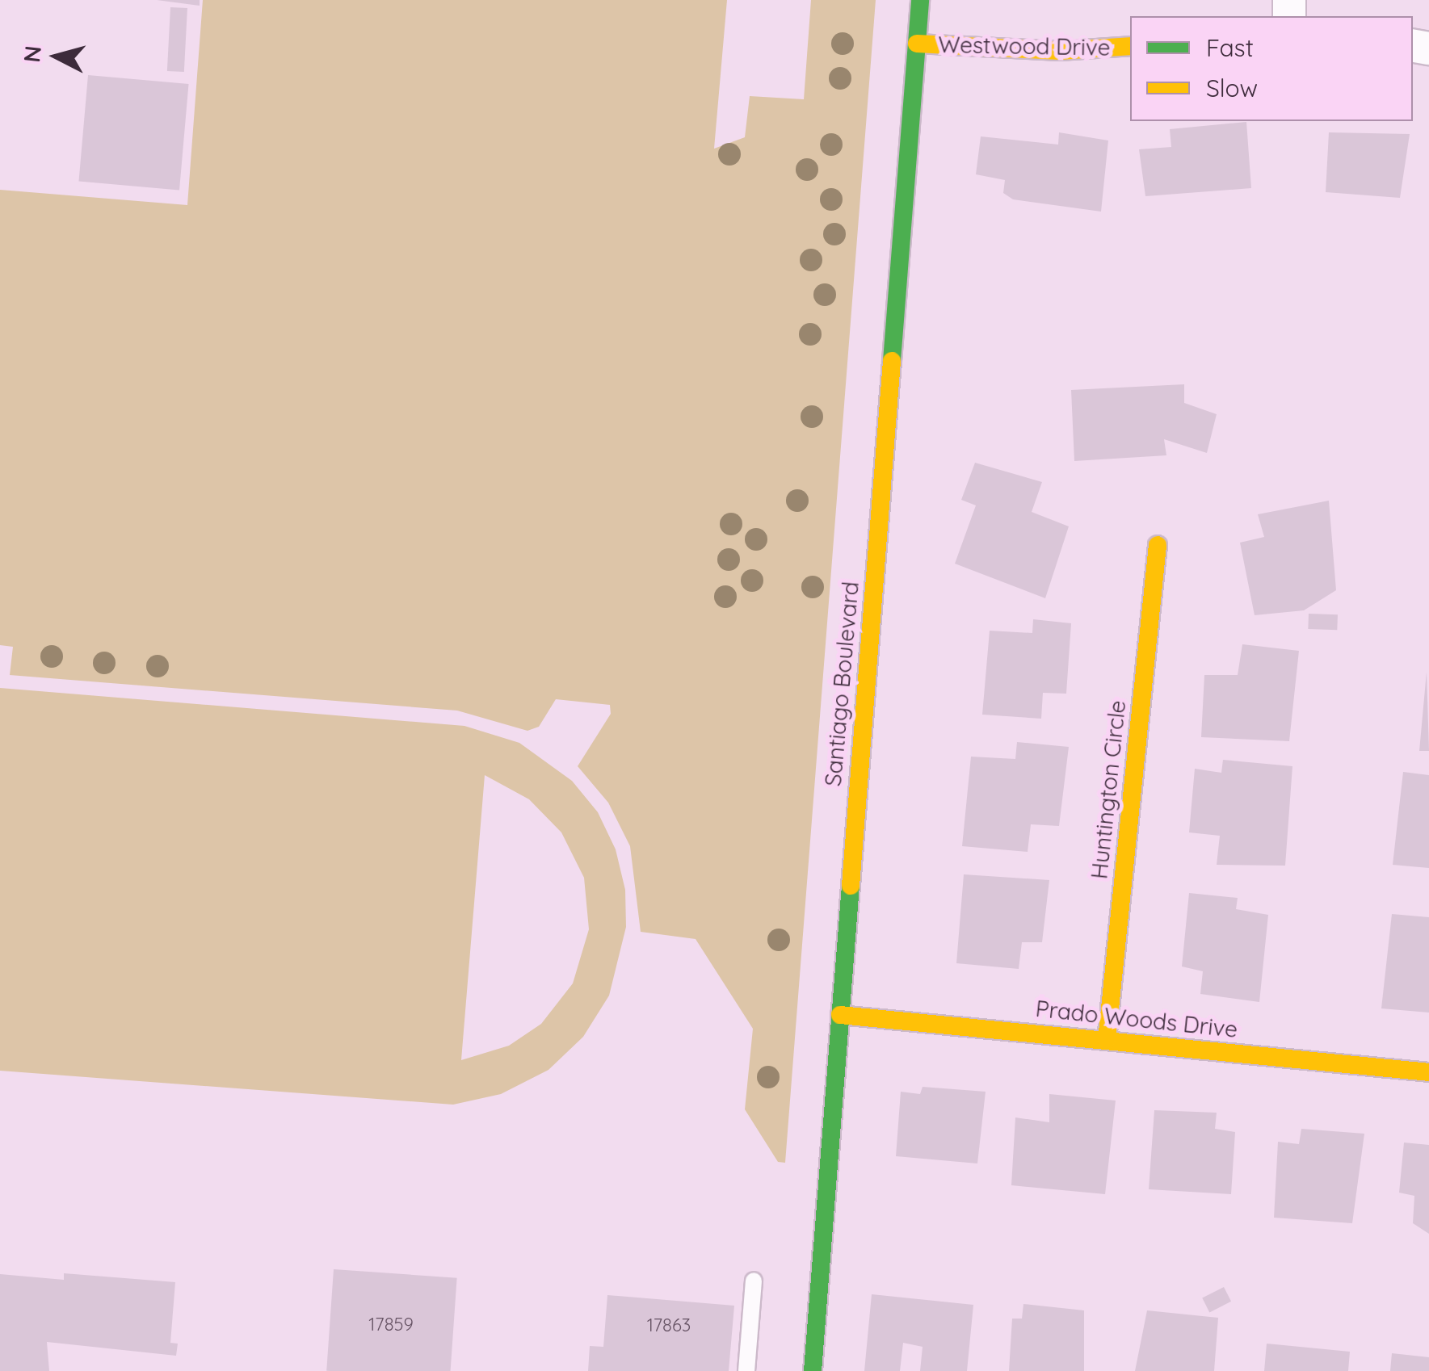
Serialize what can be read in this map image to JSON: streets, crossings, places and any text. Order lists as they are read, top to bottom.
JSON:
{
  "streets": {
    "street": [
      "Westwood Drive",
      "Santiago Boulevard",
      "Huntington Circle",
      "Prado Woods Drive"
    ]
  },
  "crossings": [
    ["Westwood Drive", "Santiago Boulevard"],
    ["Santiago Boulevard", "Prado Woods Drive"],
    ["Huntington Circle", "Prado Woods Drive"]
  ],
  "house_numbers": ["17859", "17863"],
  "legend": ["Fast", "Slow"],
  "north": "left"
}
